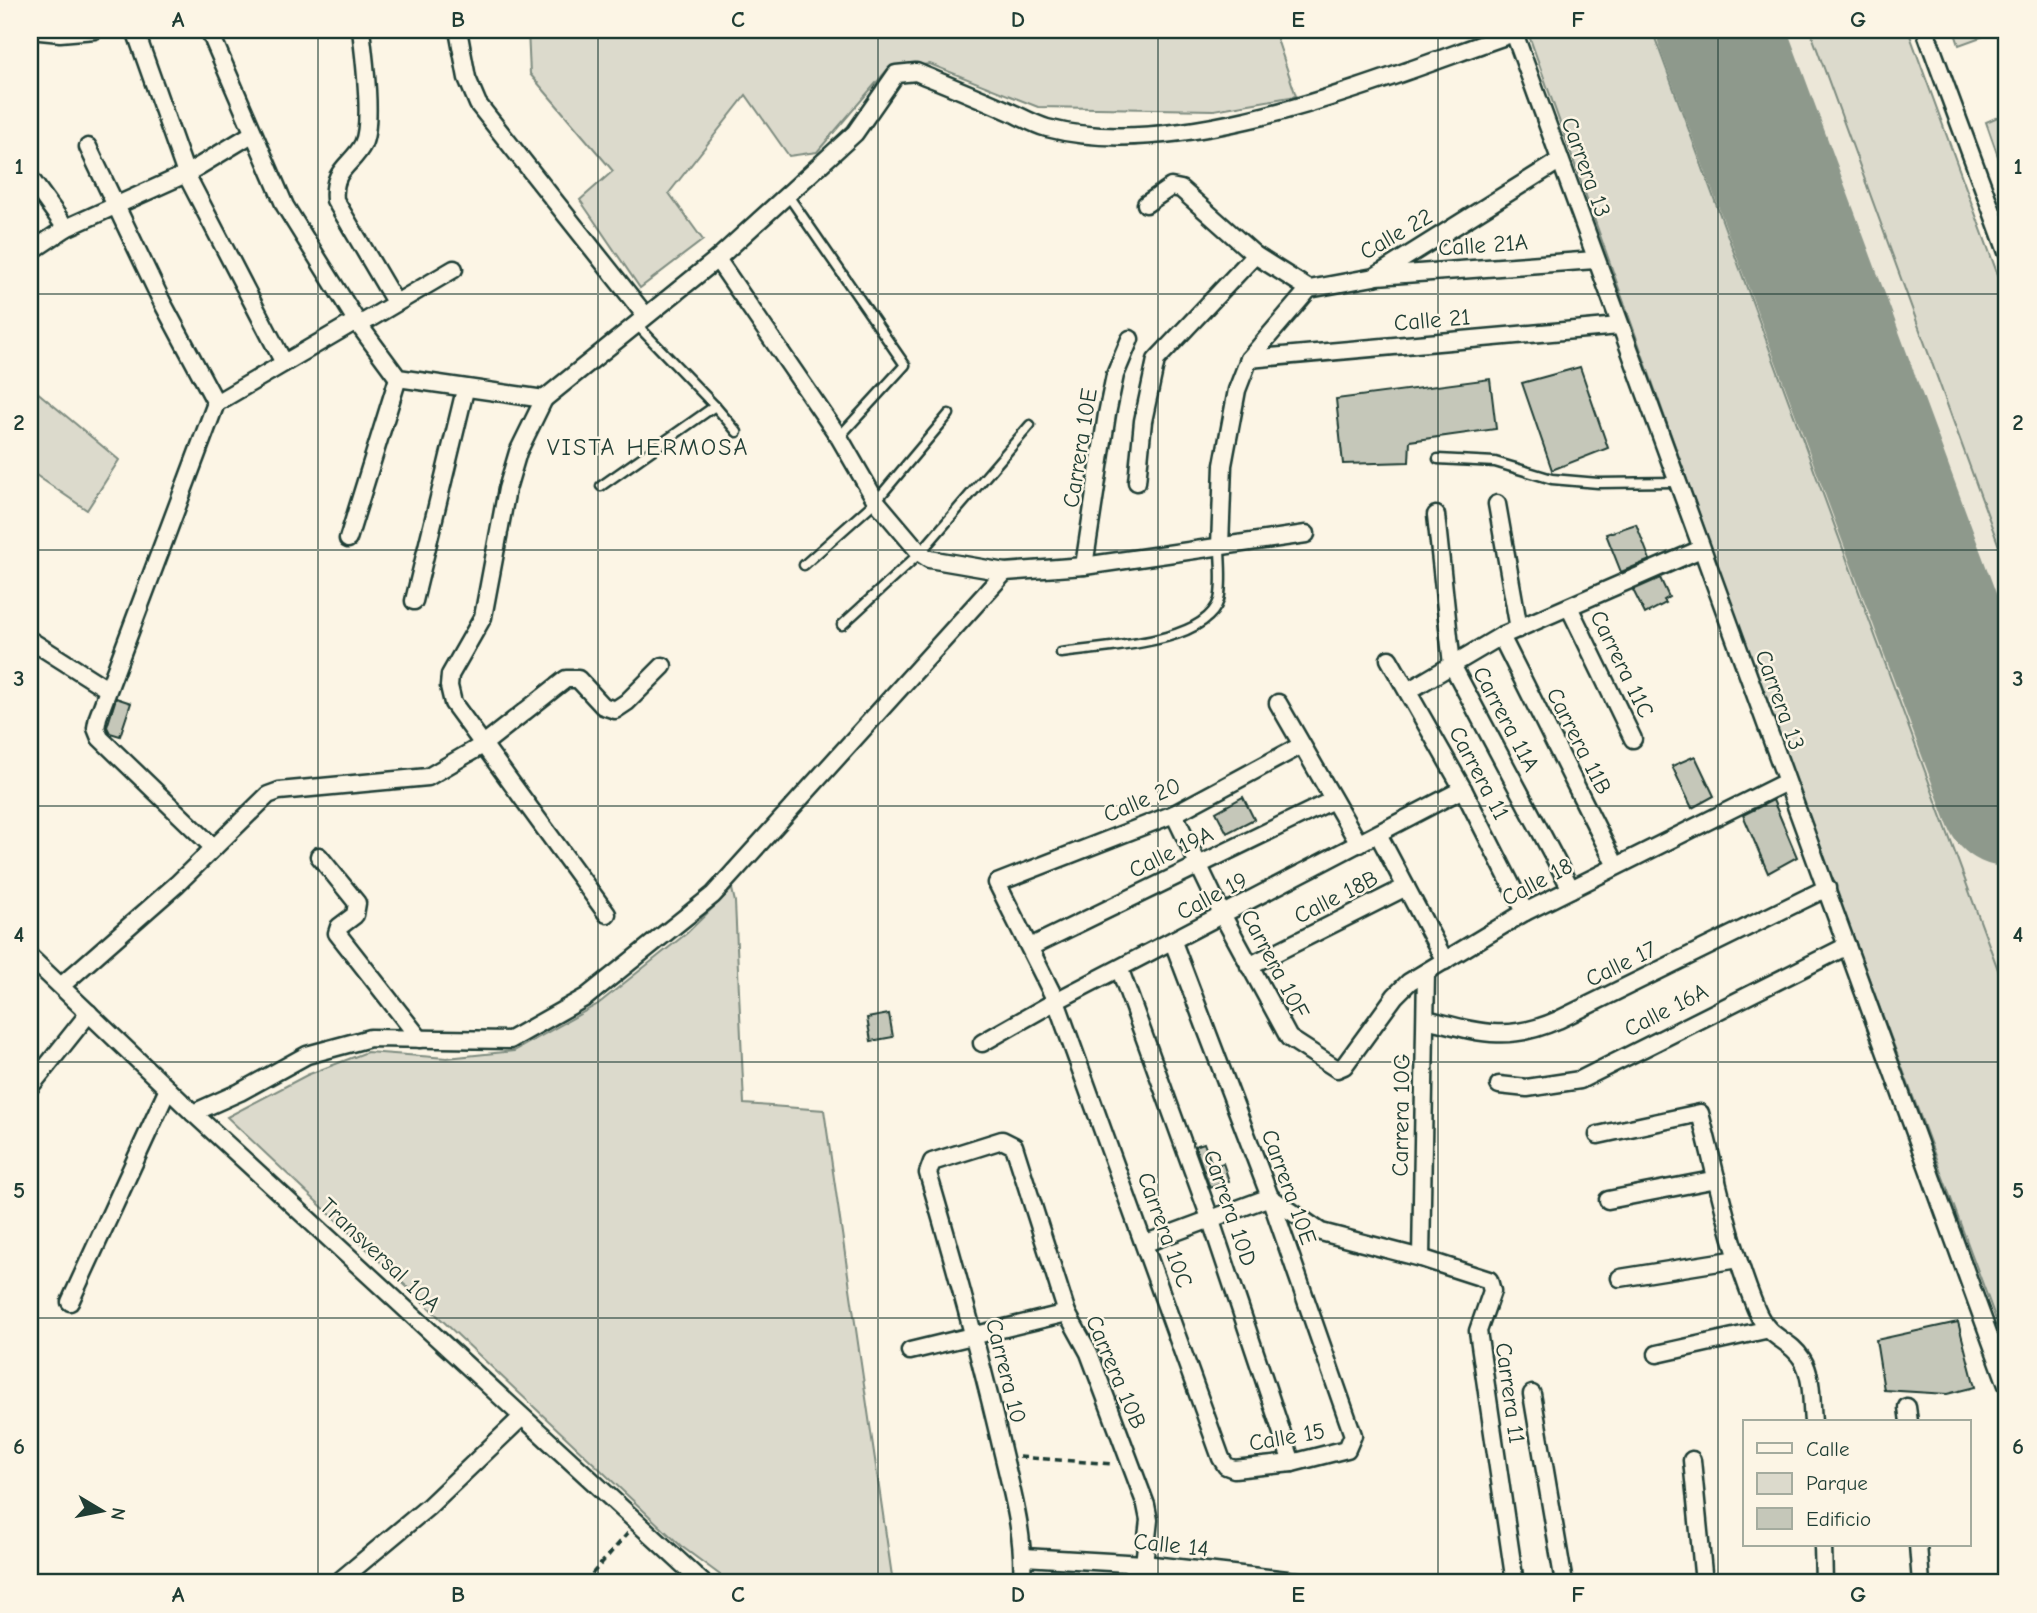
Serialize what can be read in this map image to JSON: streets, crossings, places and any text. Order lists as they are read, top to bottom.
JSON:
{
  "streets": {
    "street": [
      "Carrera 13",
      "Calle 22",
      "Calle 21A",
      "Calle 21",
      "Carrera 10E",
      "Carrera 11C",
      "Carrera 11A",
      "Carrera 11B",
      "Carrera 11",
      "Calle 20",
      "Calle 19A",
      "Calle 18",
      "Calle 19",
      "Calle 18B",
      "Carrera 10F",
      "Calle 17",
      "Calle 16A",
      "Carrera 10G",
      "Carrera 10D",
      "Carrera 10C",
      "Transversal 10A",
      "Carrera 10",
      "Carrera 10B",
      "Calle 15",
      "Calle 14"
    ]
  },
  "crossings": [
    ["Carrera 13", "Calle 22"],
    ["Carrera 13", "Calle 21A"],
    ["Carrera 13", "Calle 21"],
    ["Carrera 13", "Calle 18"],
    ["Carrera 13", "Calle 17"],
    ["Carrera 13", "Calle 16A"],
    ["Calle 22", "Calle 21A"],
    ["Carrera 10E", "Carrera 11"],
    ["Carrera 10E", "Calle 19"],
    ["Carrera 10E", "Calle 15"],
    ["Carrera 11A", "Calle 18"],
    ["Carrera 11B", "Calle 18"],
    ["Carrera 11", "Calle 18"],
    ["Carrera 11", "Calle 19"],
    ["Carrera 11", "Carrera 10G"],
    ["Calle 20", "Carrera 10F"],
    ["Calle 20", "Carrera 10C"],
    ["Calle 19A", "Carrera 10F"],
    ["Calle 19A", "Carrera 10C"],
    ["Calle 18", "Carrera 10F"],
    ["Calle 18", "Carrera 10G"],
    ["Calle 19", "Carrera 10F"],
    ["Calle 19", "Carrera 10D"],
    ["Calle 19", "Carrera 10C"],
    ["Calle 18B", "Carrera 10F"],
    ["Calle 17", "Carrera 10G"],
    ["Carrera 10D", "Calle 15"],
    ["Carrera 10C", "Calle 15"],
    ["Carrera 10", "Carrera 10B"],
    ["Carrera 10", "Calle 14"],
    ["Carrera 10B", "Calle 14"]
  ],
  "districts": ["VISTA HERMOSA"],
  "legend": ["Calle", "Parque", "Edificio"],
  "north": "right",
  "grid": {
    "columns": [
      "A",
      "B",
      "C",
      "D",
      "E",
      "F",
      "G"
    ],
    "rows": [
      "1",
      "2",
      "3",
      "4",
      "5",
      "6"
    ]
  }
}
